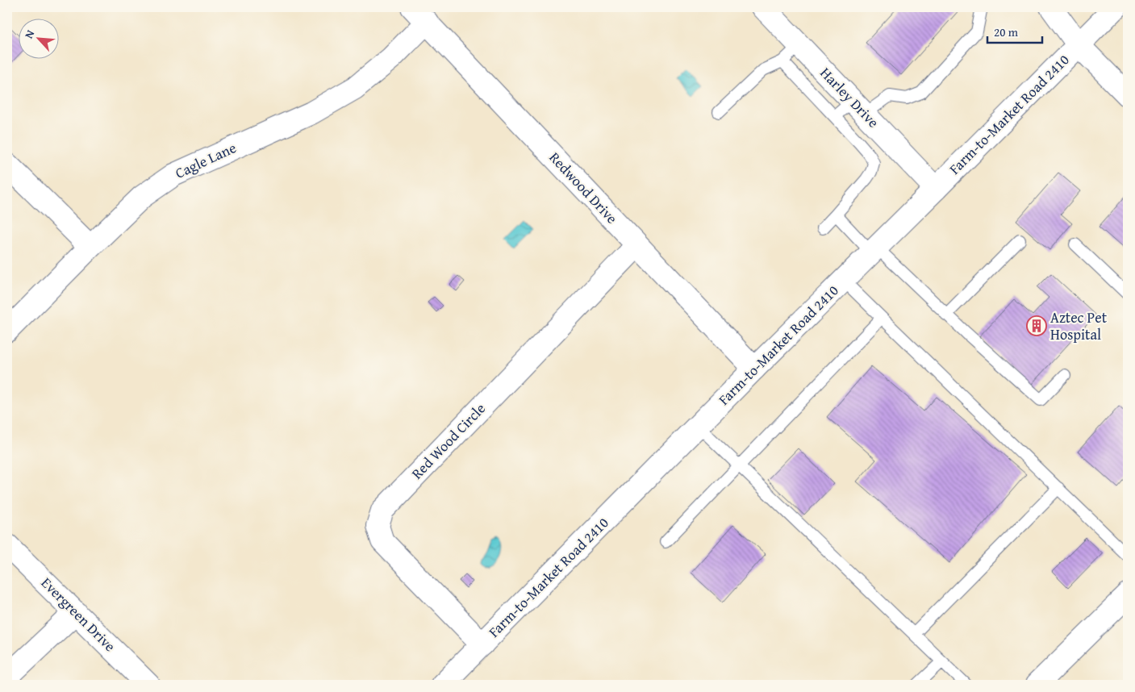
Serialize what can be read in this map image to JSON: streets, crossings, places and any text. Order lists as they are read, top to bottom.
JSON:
{
  "streets": {
    "street": [
      "Harley Drive",
      "Farm-to-Market Road 2410",
      "Cagle Lane",
      "Redwood Drive",
      "Red Wood Circle",
      "Evergreen Drive"
    ]
  },
  "crossings": [
    ["Harley Drive", "Farm-to-Market Road 2410"],
    ["Farm-to-Market Road 2410", "Redwood Drive"],
    ["Farm-to-Market Road 2410", "Red Wood Circle"],
    ["Cagle Lane", "Redwood Drive"],
    ["Redwood Drive", "Red Wood Circle"]
  ],
  "places": {
    "building": ["Aztec Pet Hospital"]
  },
  "scale_bar": "20 m",
  "north": "top left"
}
